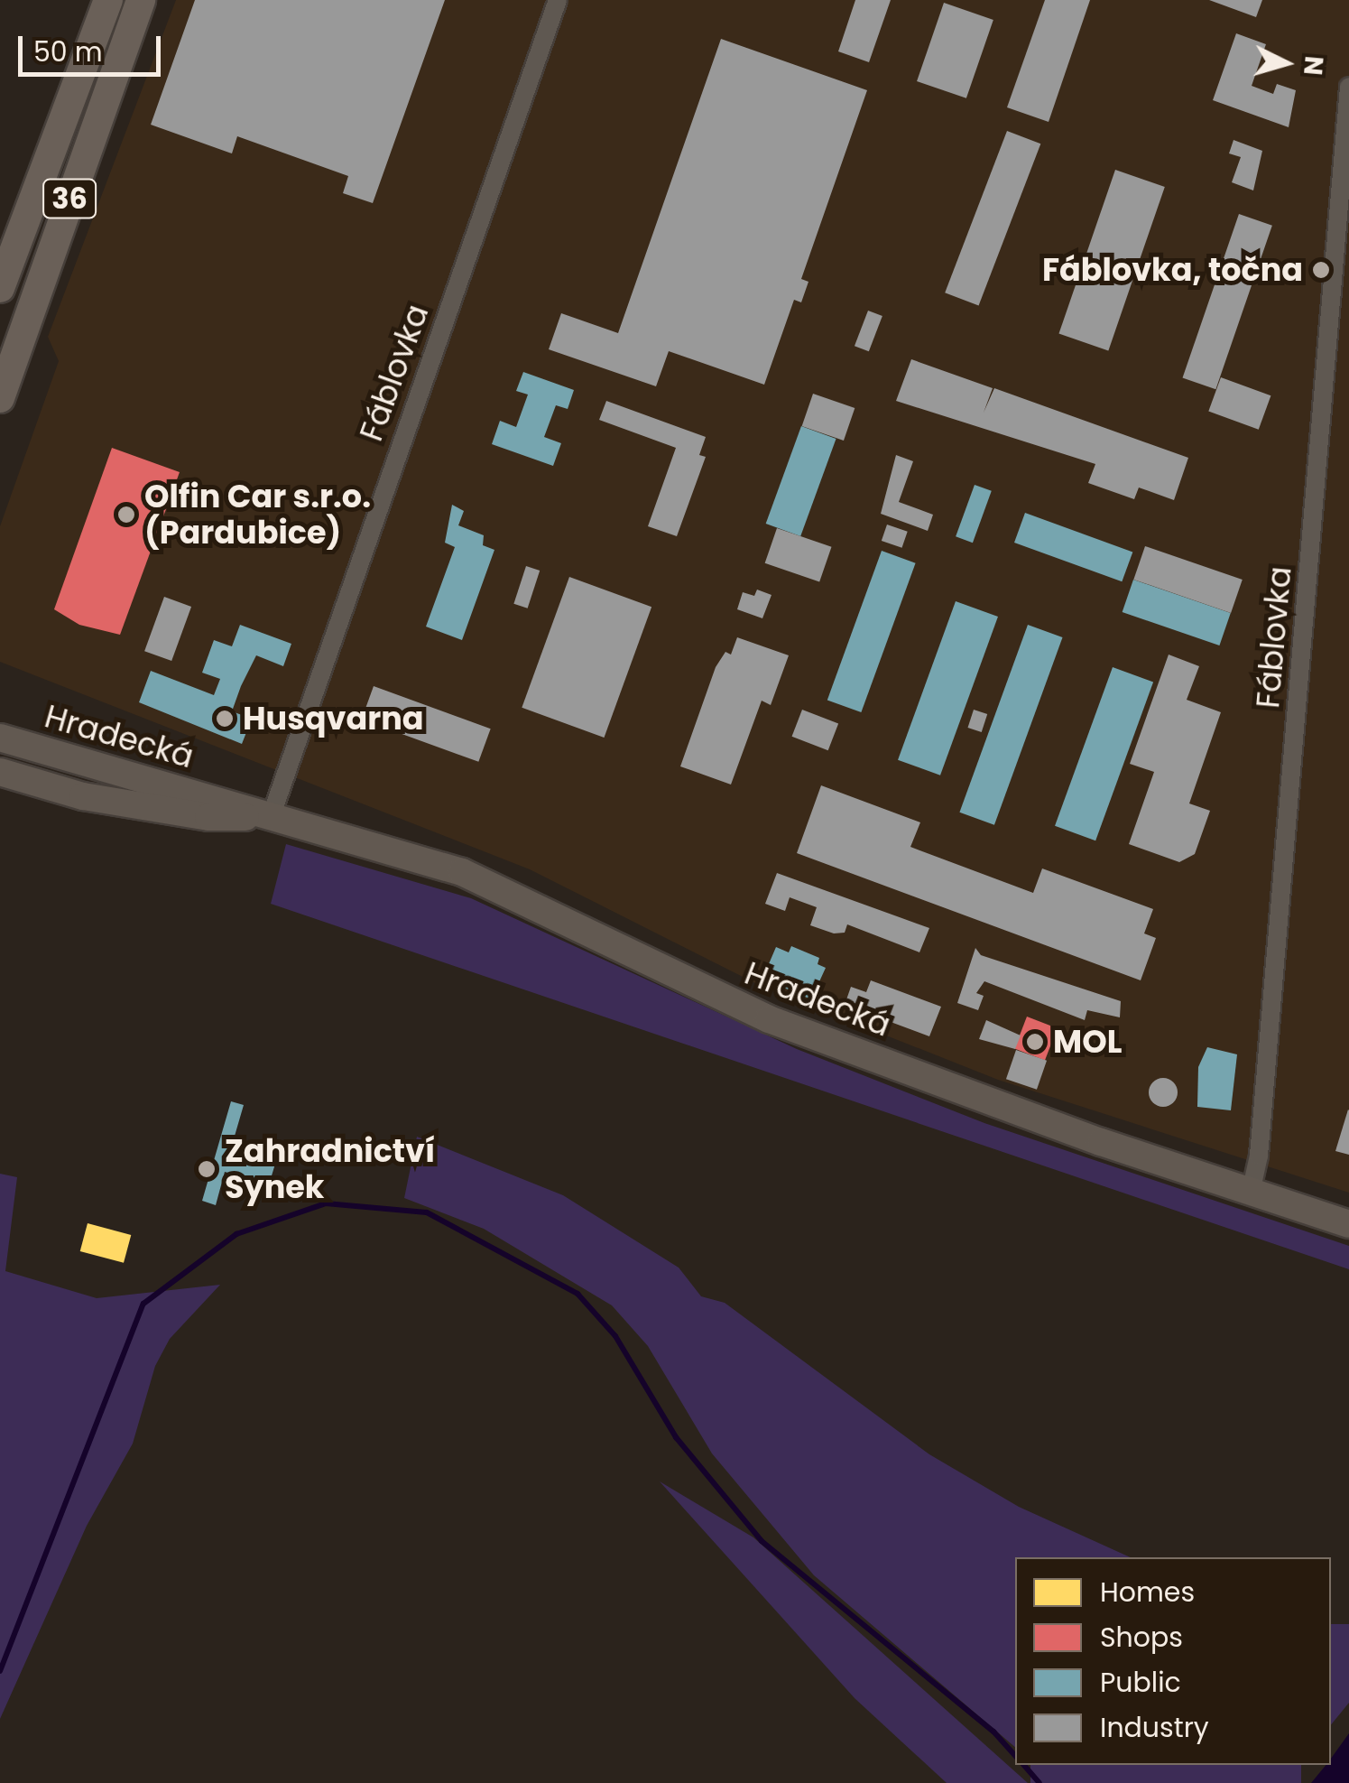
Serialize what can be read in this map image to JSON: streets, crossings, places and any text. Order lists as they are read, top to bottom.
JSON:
{
  "streets": {
    "main road": ["36", "Hradecká"],
    "street": ["Fáblovka"]
  },
  "crossings": [
    ["Fáblovka", "Hradecká"]
  ],
  "places": [
    "Fáblovka, točna",
    "Olfin Car s.r.o. (Pardubice)",
    "Husqvarna",
    "MOL",
    "Zahradnictví Synek"
  ],
  "legend": [
    "Homes",
    "Shops",
    "Public",
    "Industry"
  ],
  "scale_bar": "50 m",
  "north": "right"
}
